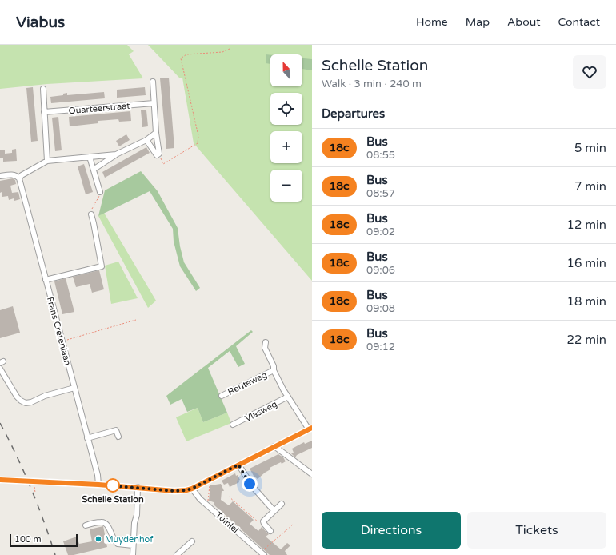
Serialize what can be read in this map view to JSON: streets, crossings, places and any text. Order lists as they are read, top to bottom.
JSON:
{
  "streets": {
    "street": [
      "Quarteerstraat",
      "Frans Cretenlaan",
      "Reuteweg",
      "Vlasweg",
      "Tuinlei"
    ]
  },
  "places": ["Schelle Station", "Muydenhof"],
  "lines": ["bus line 18c"],
  "scale_bar": "100 m",
  "north": "top",
  "page": {
    "header": "Viabus",
    "nav": [
      "Home",
      "Map",
      "About",
      "Contact"
    ],
    "heading": [
      ["Schelle Station", "Walk · 3 min · 240 m"],
      "Departures"
    ],
    "map_buttons": ["+", "−"],
    "list": [
      {
        "mark": "18c",
        "name": "Bus",
        "note": "08:55",
        "value": "5 min"
      },
      {
        "mark": "18c",
        "name": "Bus",
        "note": "08:57",
        "value": "7 min"
      },
      {
        "mark": "18c",
        "name": "Bus",
        "note": "09:02",
        "value": "12 min"
      },
      {
        "mark": "18c",
        "name": "Bus",
        "note": "09:06",
        "value": "16 min"
      },
      {
        "mark": "18c",
        "name": "Bus",
        "note": "09:08",
        "value": "18 min"
      },
      {
        "mark": "18c",
        "name": "Bus",
        "note": "09:12",
        "value": "22 min"
      }
    ],
    "buttons": ["Directions", "Tickets"],
    "scale": "100 m"
  }
}
